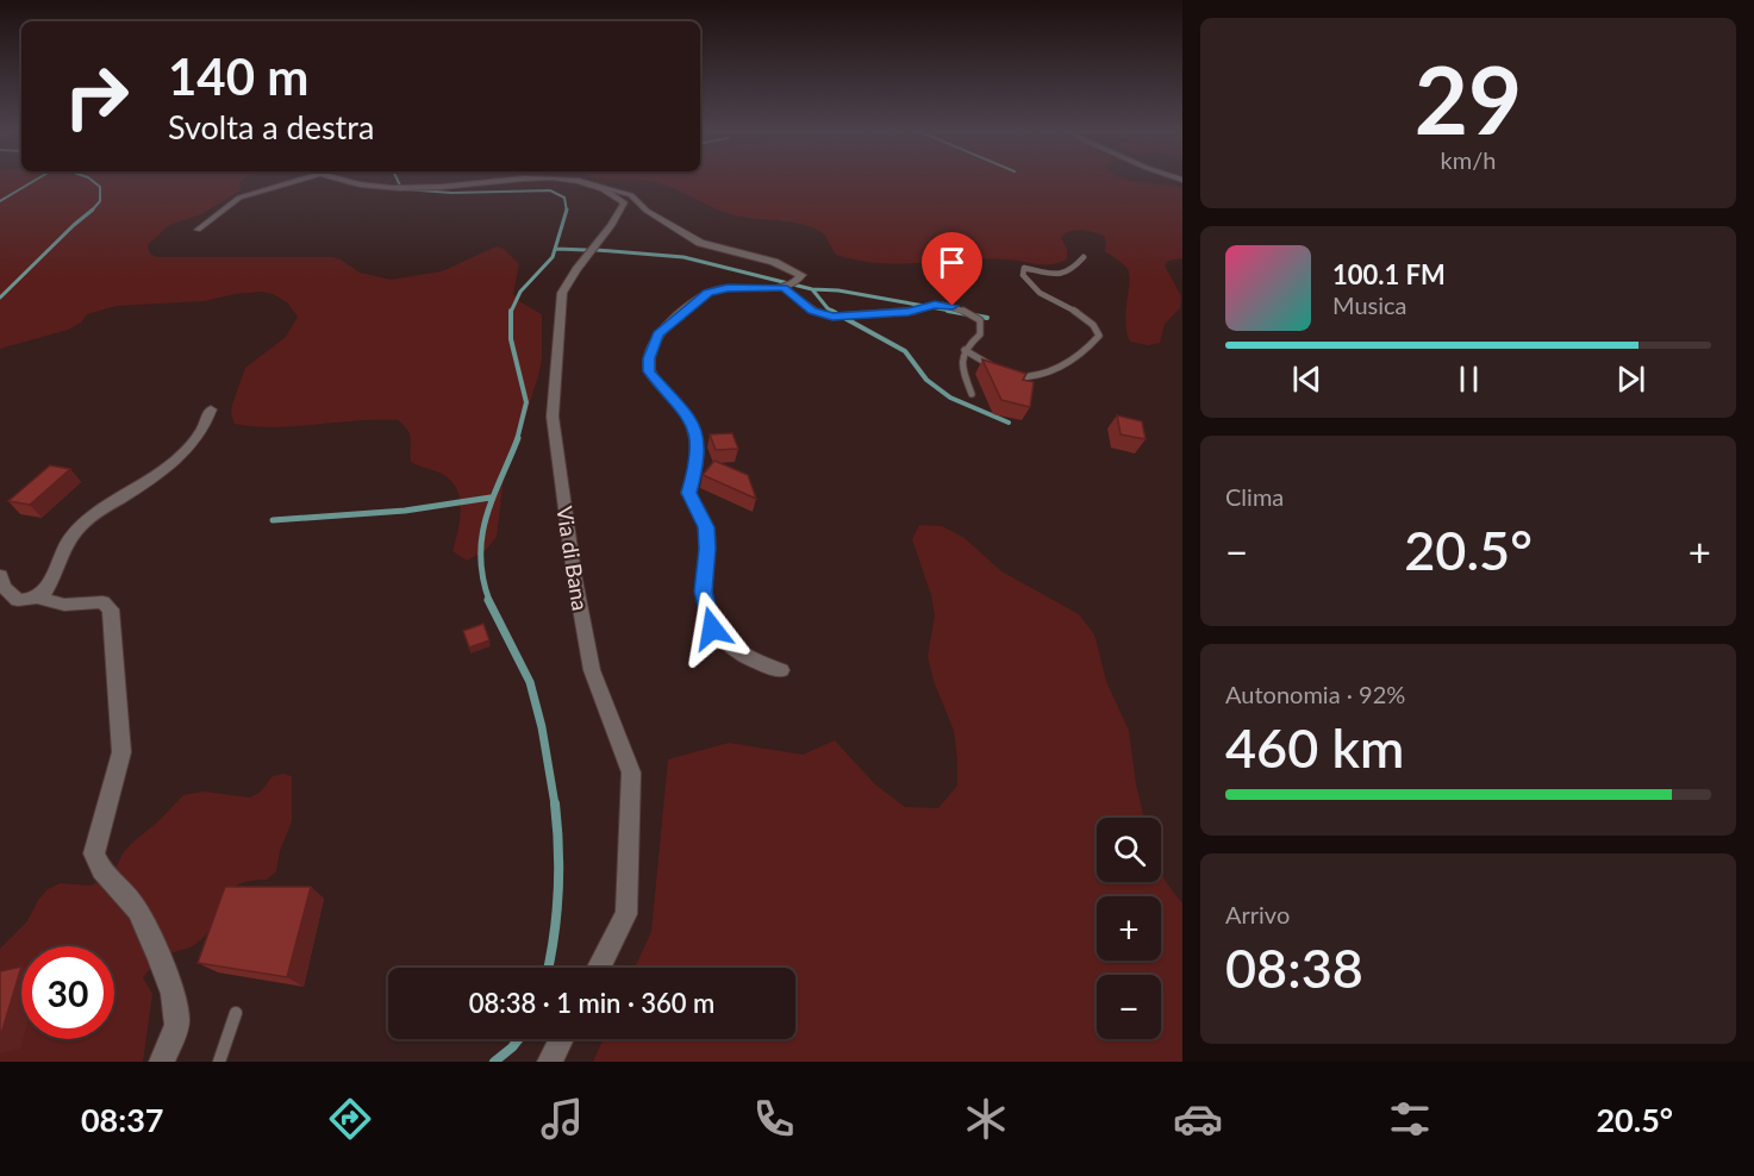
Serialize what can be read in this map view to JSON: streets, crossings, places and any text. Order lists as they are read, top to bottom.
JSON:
{
  "streets": {
    "street": ["Via di Bana"]
  },
  "page": {
    "tile": [
      ["29", "km/h"],
      "Clima",
      ["Autonomia · 92%", "460 km"],
      ["Arrivo", "08:38"]
    ],
    "turn": ["140 m", "Svolta a destra"],
    "song": ["100.1 FM", "Musica"],
    "heat": ["−", "20.5°", "+"],
    "map_buttons": ["+", "−"],
    "limit": "30",
    "trip": "08:38 · 1 min · 360 m",
    "tabs": ["08:37", "20.5°"]
  }
}
